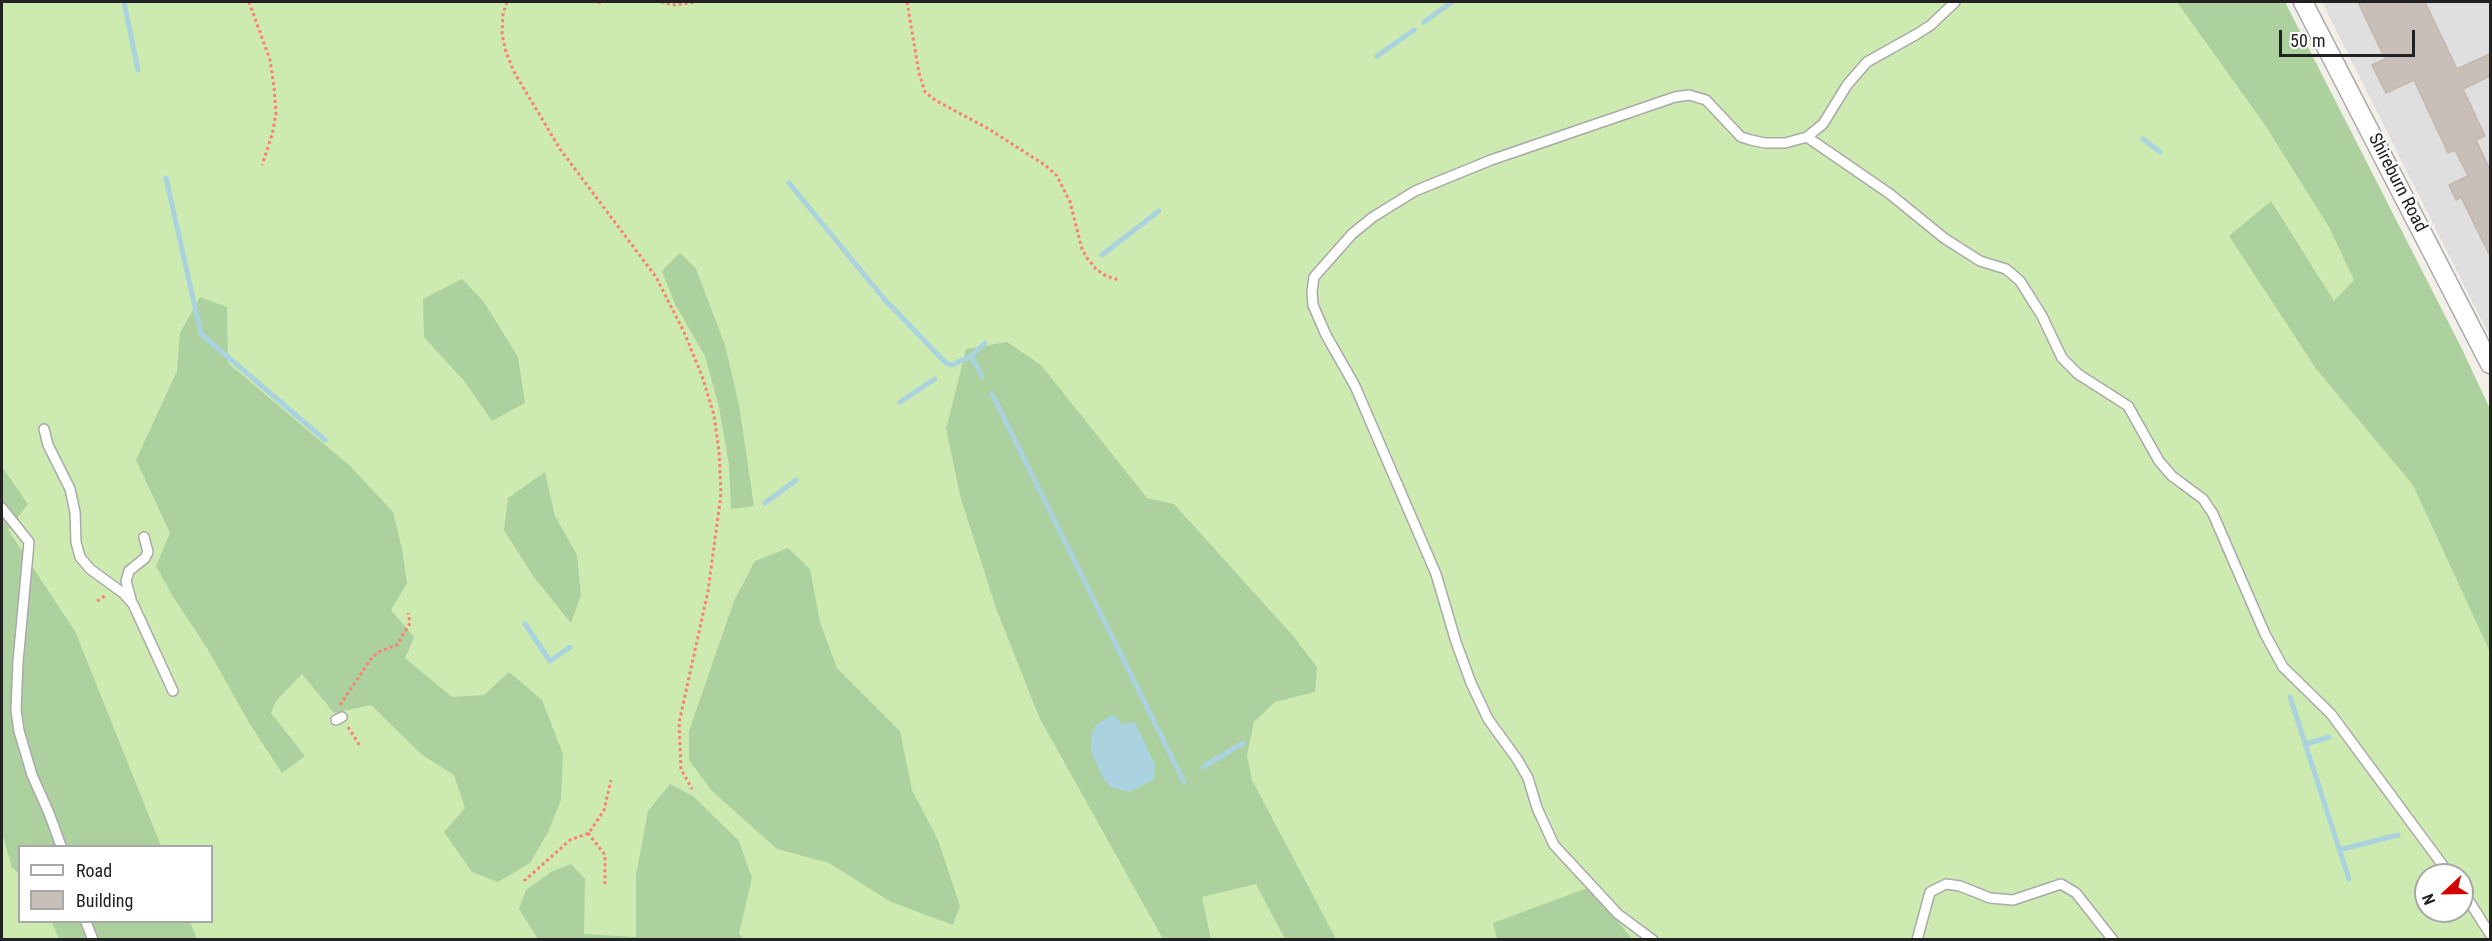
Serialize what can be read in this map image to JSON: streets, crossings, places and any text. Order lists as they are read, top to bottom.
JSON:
{
  "streets": {
    "street": ["Shireburn Road"]
  },
  "legend": ["Road", "Building"],
  "scale_bar": "50 m",
  "north": "left"
}
